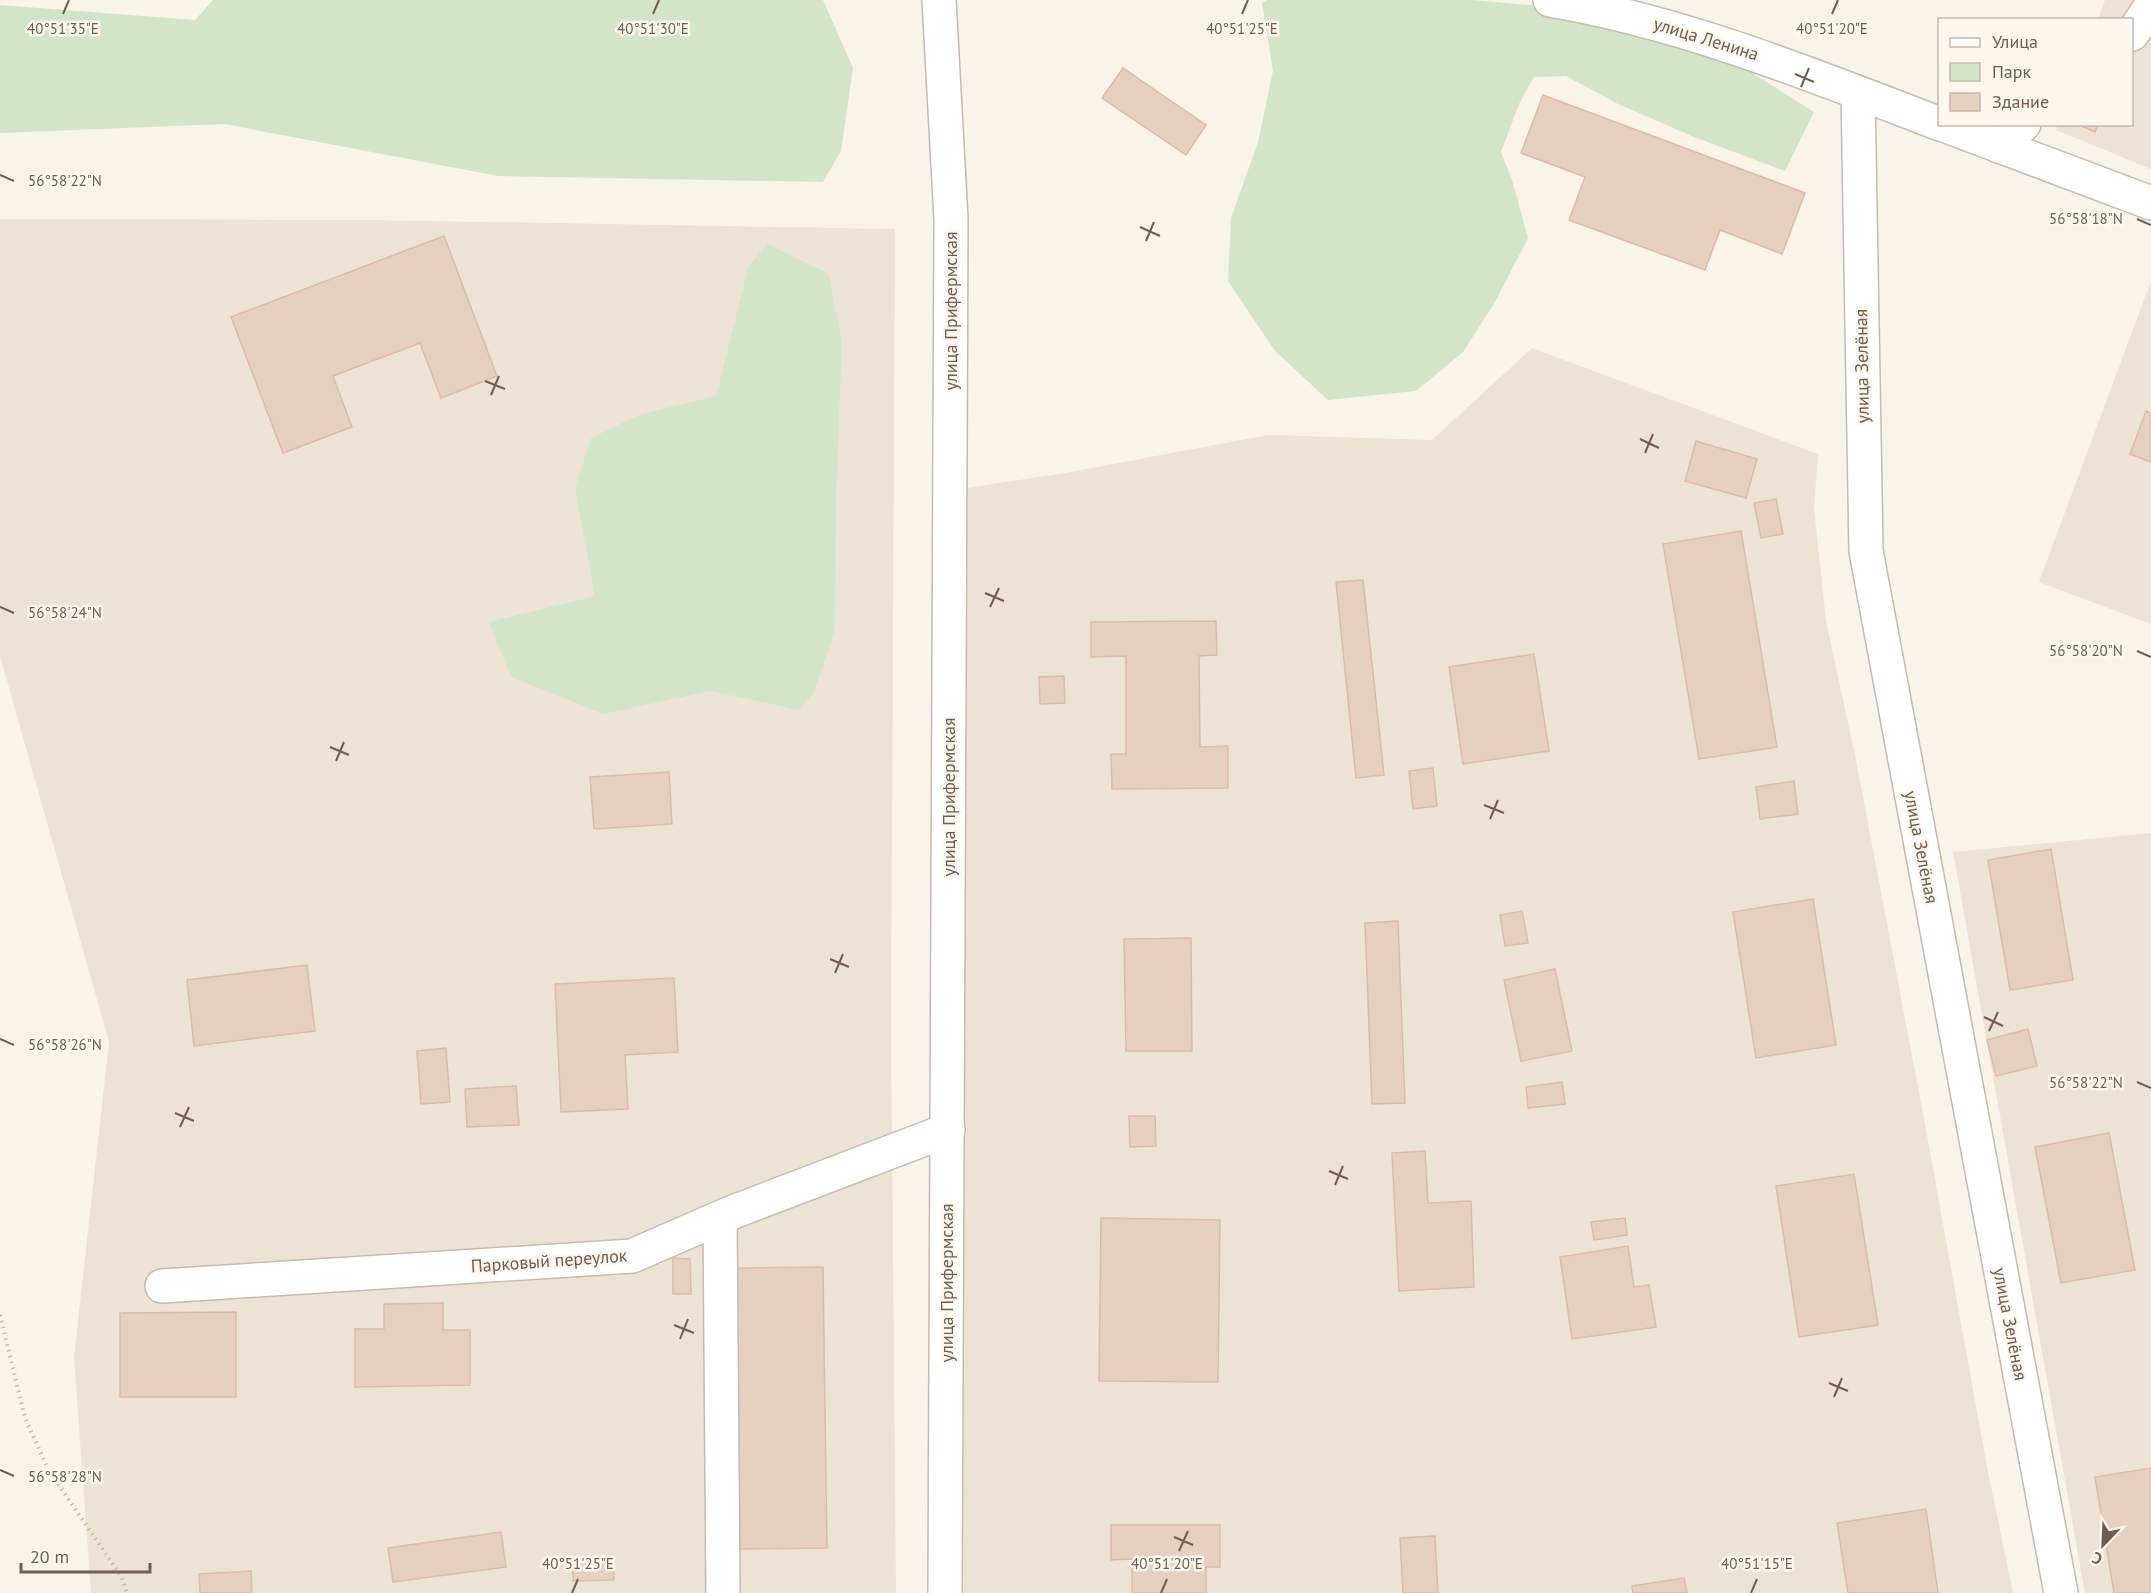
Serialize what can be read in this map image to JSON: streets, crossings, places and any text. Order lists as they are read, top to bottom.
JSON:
{
  "streets": {
    "street": [
      "улица Ленина",
      "улица Прифермская",
      "улица Зелёная",
      "Парковый переулок"
    ]
  },
  "crossings": [
    ["улица Ленина", "улица Зелёная"],
    ["улица Прифермская", "Парковый переулок"]
  ],
  "legend": ["Улица", "Парк", "Здание"],
  "scale_bar": "20 m",
  "north": "bottom left",
  "coordinates": [
    "40°51'30\"E",
    "40°51'25\"E",
    "40°51'20\"E",
    "40°51'35\"E",
    "56°58'22\"N",
    "56°58'18\"N",
    "56°58'24\"N",
    "56°58'20\"N",
    "56°58'26\"N",
    "56°58'28\"N",
    "40°51'15\"E"
  ]
}
